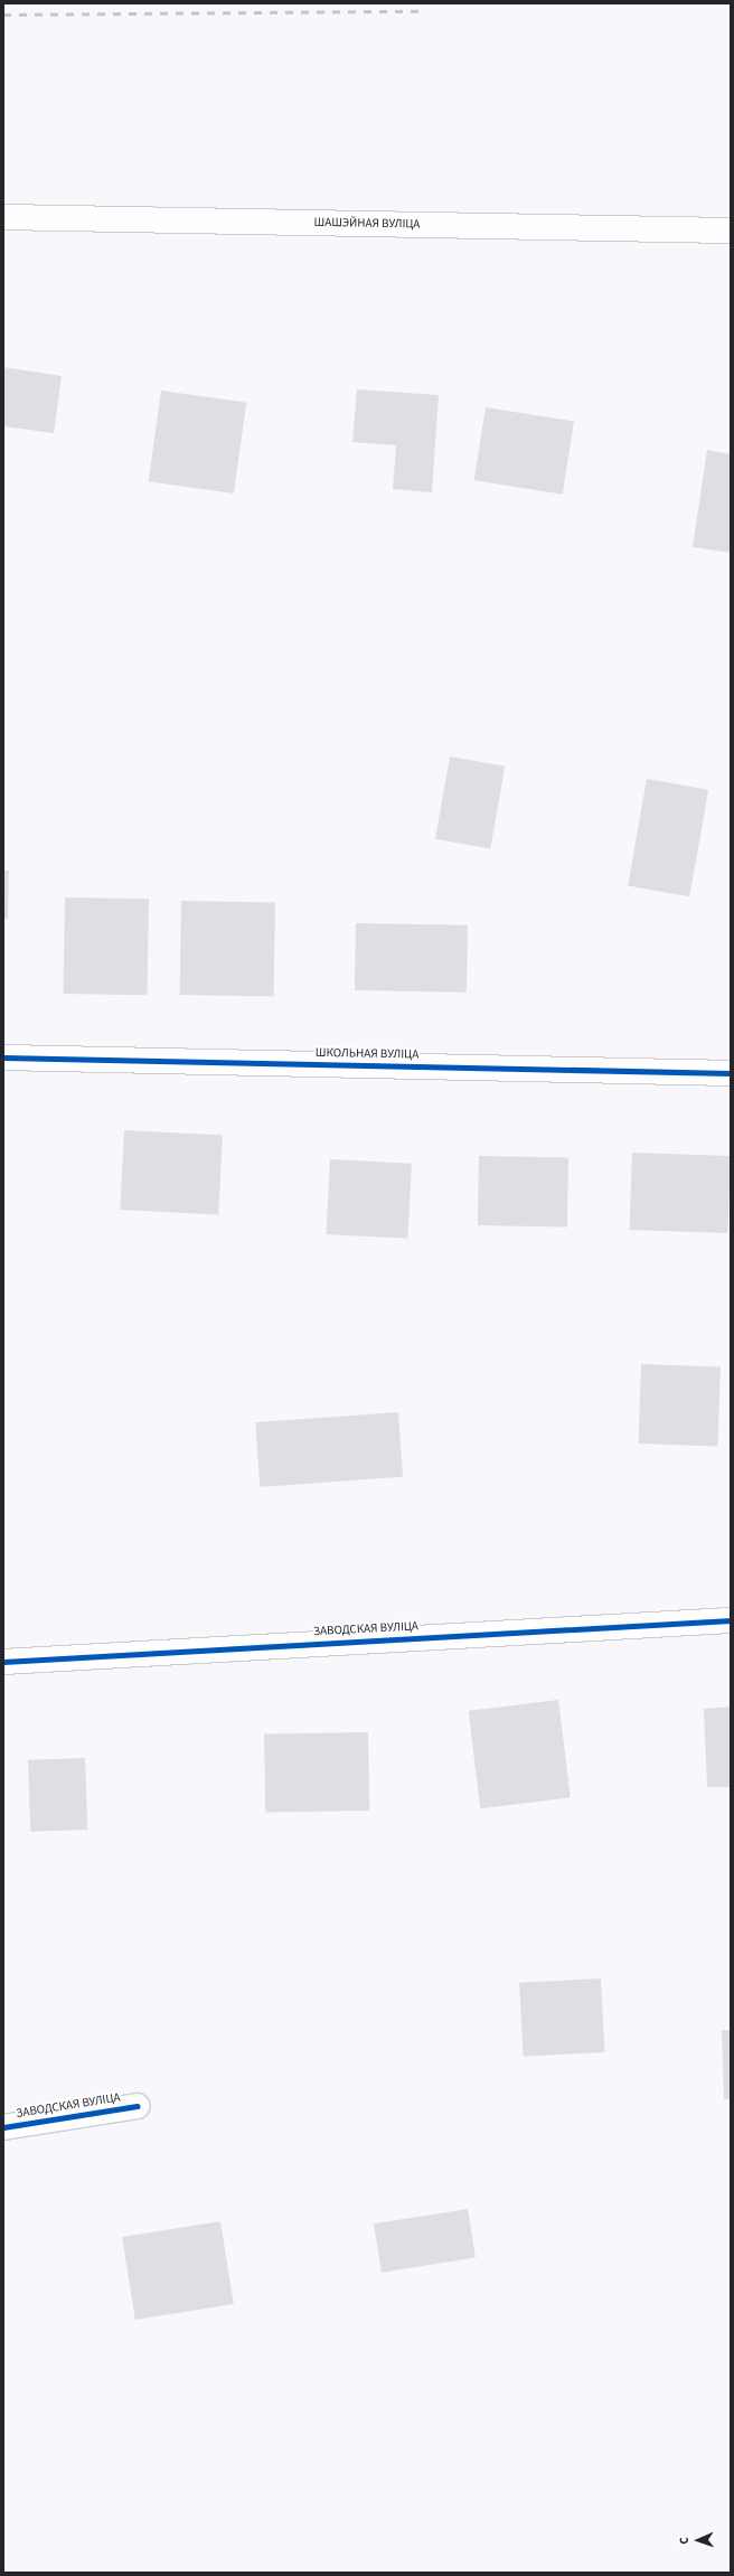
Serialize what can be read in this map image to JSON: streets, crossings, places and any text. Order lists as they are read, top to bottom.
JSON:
{
  "streets": {
    "street": ["ШАШЭЙНАЯ ВУЛІЦА", "ШКОЛЬНАЯ ВУЛІЦА", "ЗАВОДСКАЯ ВУЛІЦА"]
  },
  "north": "left"
}
